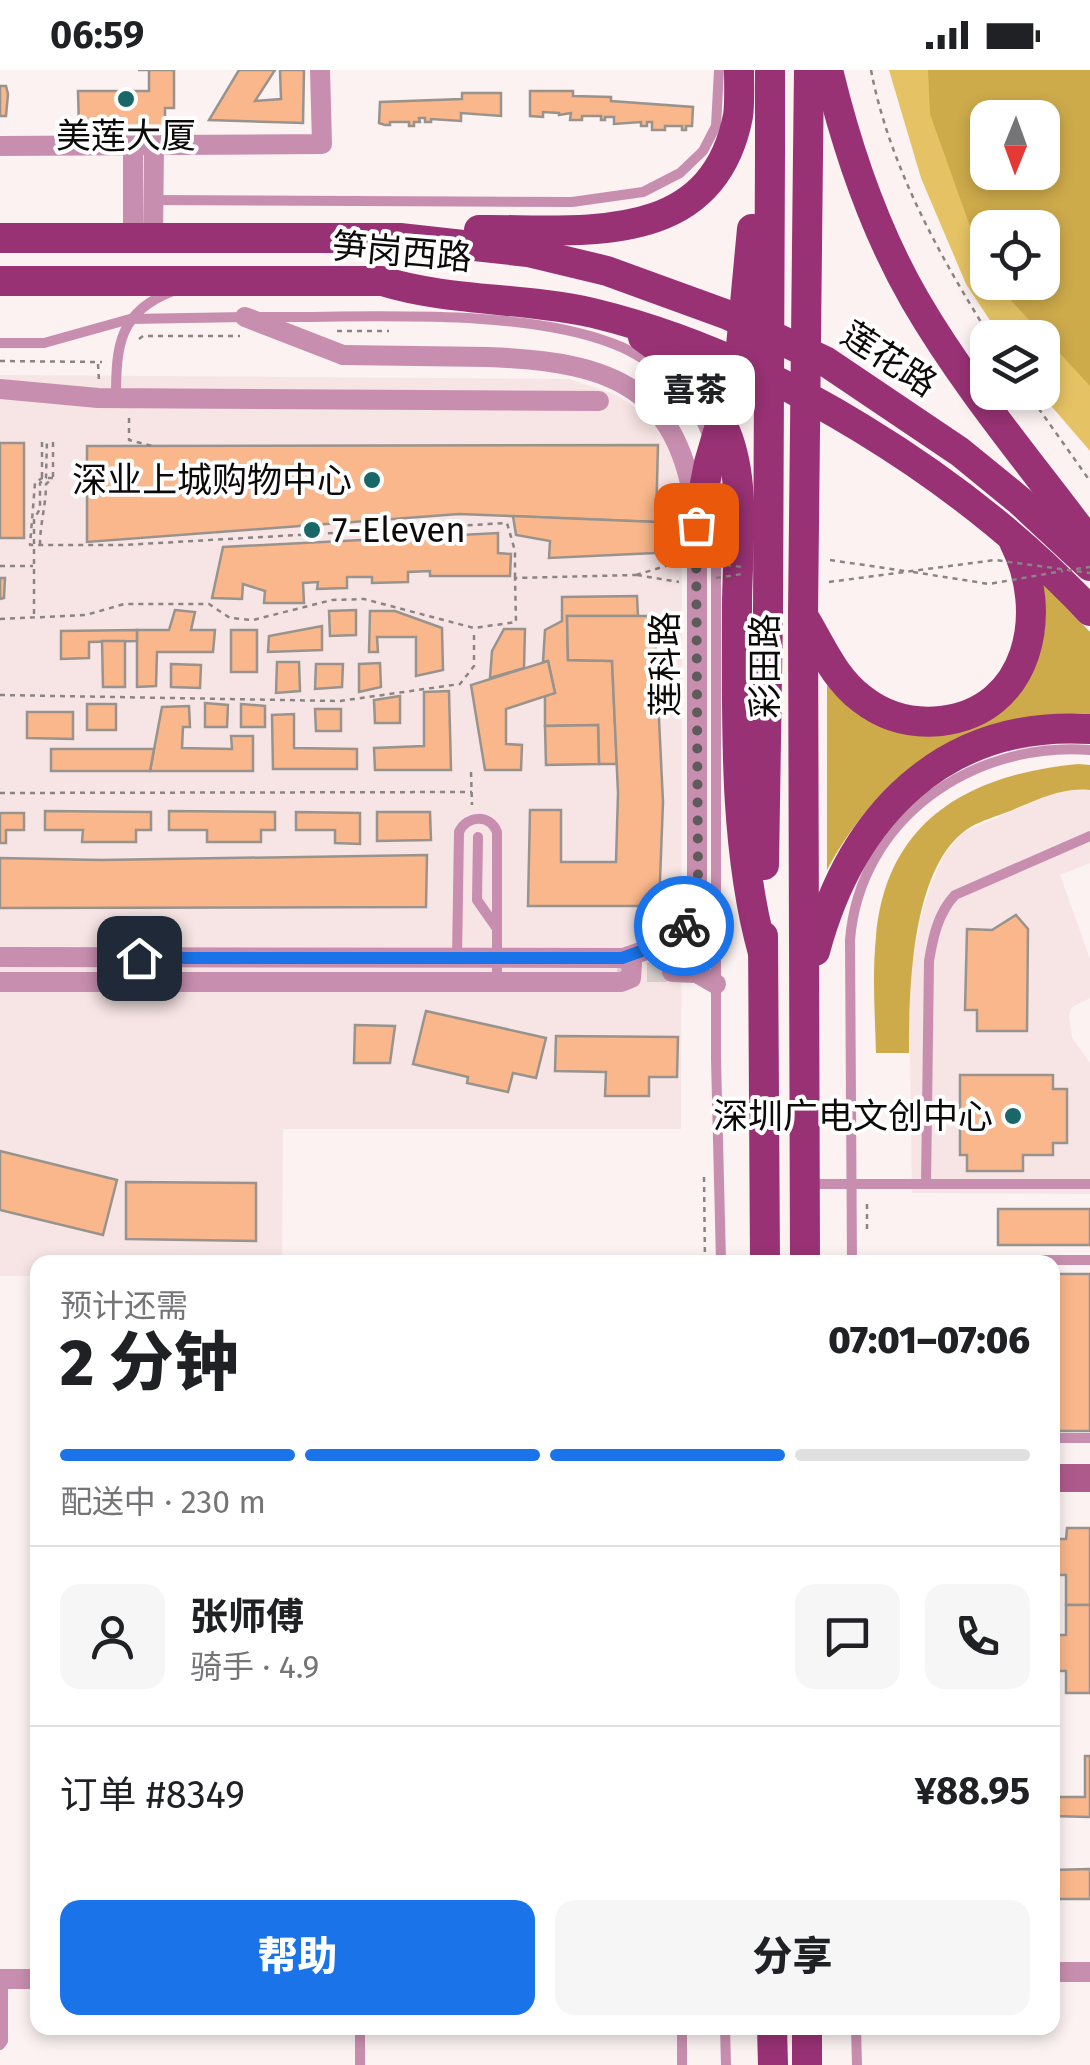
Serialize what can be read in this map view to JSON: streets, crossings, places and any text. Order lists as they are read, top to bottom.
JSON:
{
  "streets": {
    "main road": ["笋岗西路", "莲花路", "彩田路"],
    "street": ["莲科路"]
  },
  "crossings": [
    ["笋岗西路", "莲花路"]
  ],
  "places": [
    "美莲大厦",
    "深业上城购物中心",
    "喜茶",
    "7-Eleven",
    "深圳广电文创中心"
  ],
  "north": "bottom",
  "page": {
    "status": "06:59",
    "bubble": "喜茶",
    "heading": ["2 分钟", "预计还需", "07:01–07:06"],
    "panel": [
      "张师傅",
      "骑手 · 4.9",
      "订单 #8349",
      "¥88.95"
    ],
    "bar": "配送中 · 230 m",
    "buttons": ["帮助", "分享"]
  }
}
